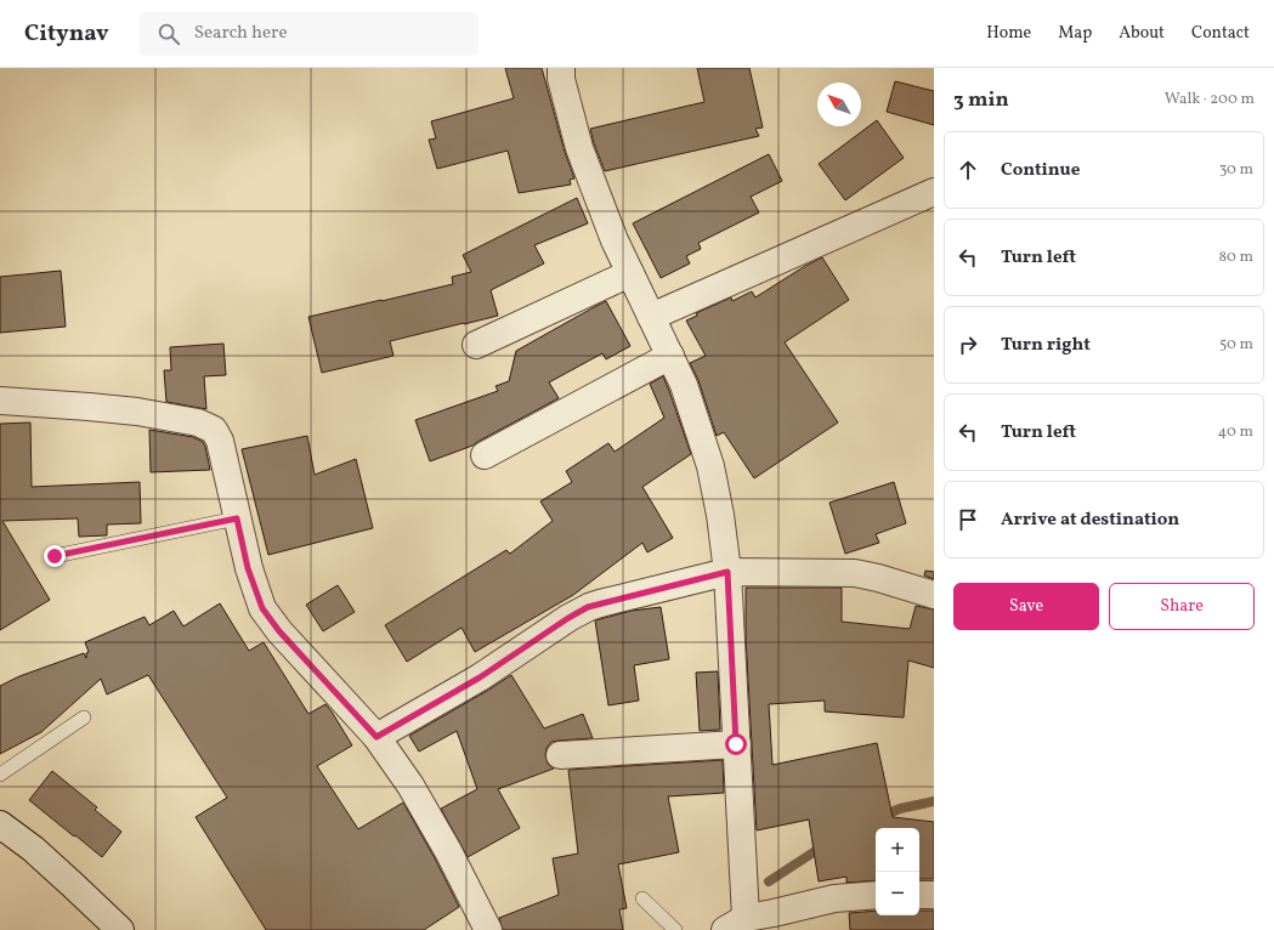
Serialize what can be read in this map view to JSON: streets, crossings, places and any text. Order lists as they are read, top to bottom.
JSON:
{
  "north": "top left",
  "page": {
    "header": "Citynav",
    "search": "Search here",
    "nav": [
      "Home",
      "Map",
      "About",
      "Contact"
    ],
    "heading": ["3 min", "Walk · 200 m"],
    "list": [
      ["Continue", "30 m"],
      ["Turn left", "80 m"],
      ["Turn right", "50 m"],
      ["Turn left", "40 m"],
      "Arrive at destination"
    ],
    "buttons": ["Save", "Share"],
    "map_buttons": ["+", "−"]
  }
}
